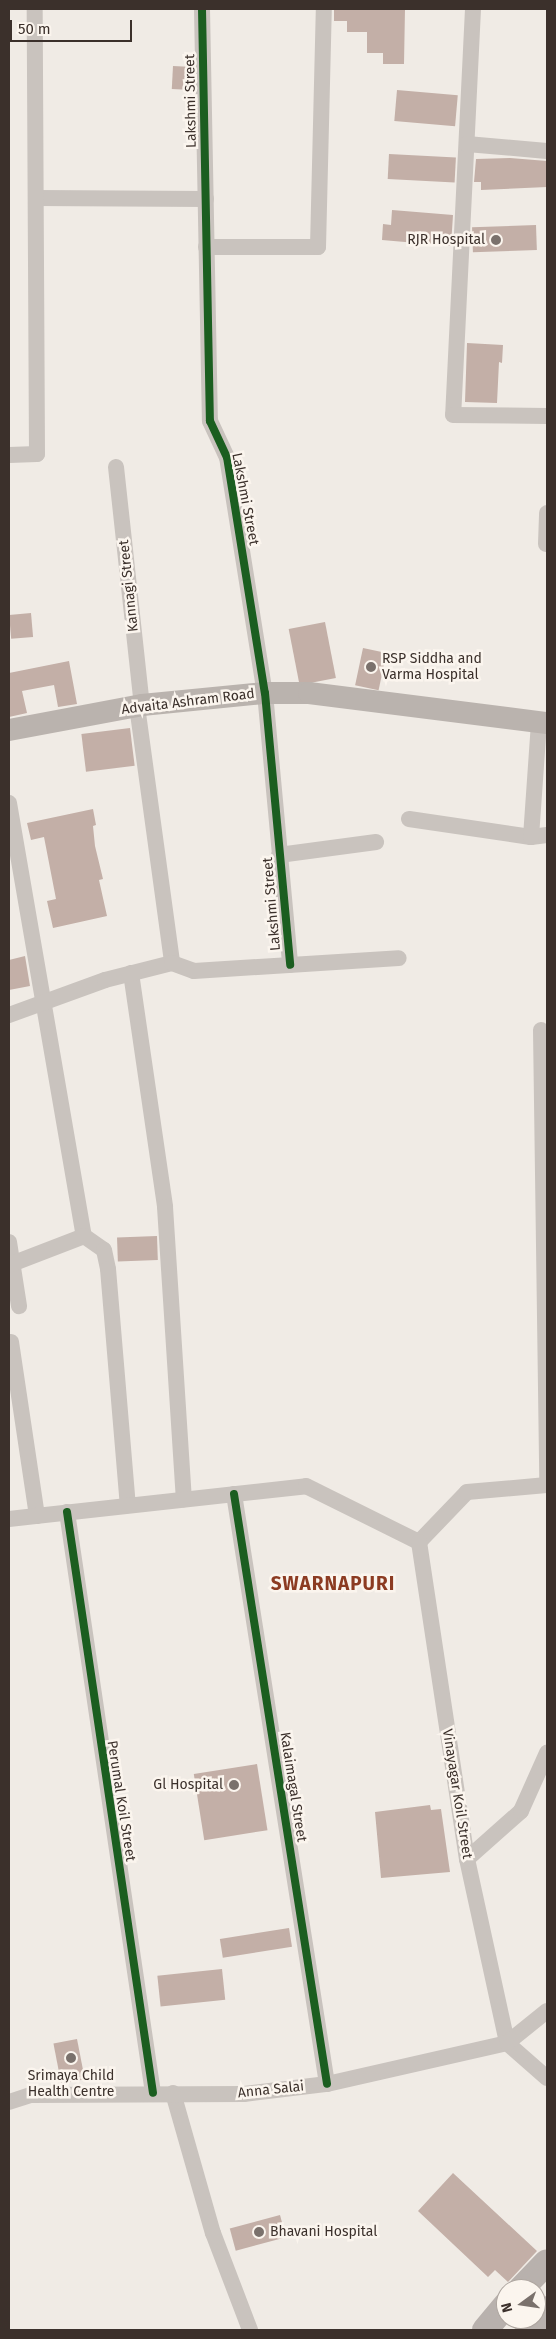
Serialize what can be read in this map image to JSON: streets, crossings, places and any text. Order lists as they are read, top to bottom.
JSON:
{
  "streets": {
    "street": [
      "Lakshmi Street",
      "Kannagi Street",
      "Advaita Ashram Road",
      "Kalaimagal Street",
      "Vinayagar Koil Street",
      "Perumal Koil Street",
      "Anna Salai"
    ]
  },
  "crossings": [
    ["Lakshmi Street", "Advaita Ashram Road"],
    ["Kannagi Street", "Advaita Ashram Road"],
    ["Kalaimagal Street", "Anna Salai"],
    ["Vinayagar Koil Street", "Anna Salai"],
    ["Perumal Koil Street", "Anna Salai"]
  ],
  "districts": ["SWARNAPURI"],
  "places": [
    "RJR Hospital",
    "RSP Siddha and Varma Hospital",
    "Gl Hospital",
    "Srimaya Child Health Centre",
    "Bhavani Hospital"
  ],
  "scale_bar": "50 m",
  "north": "left"
}
